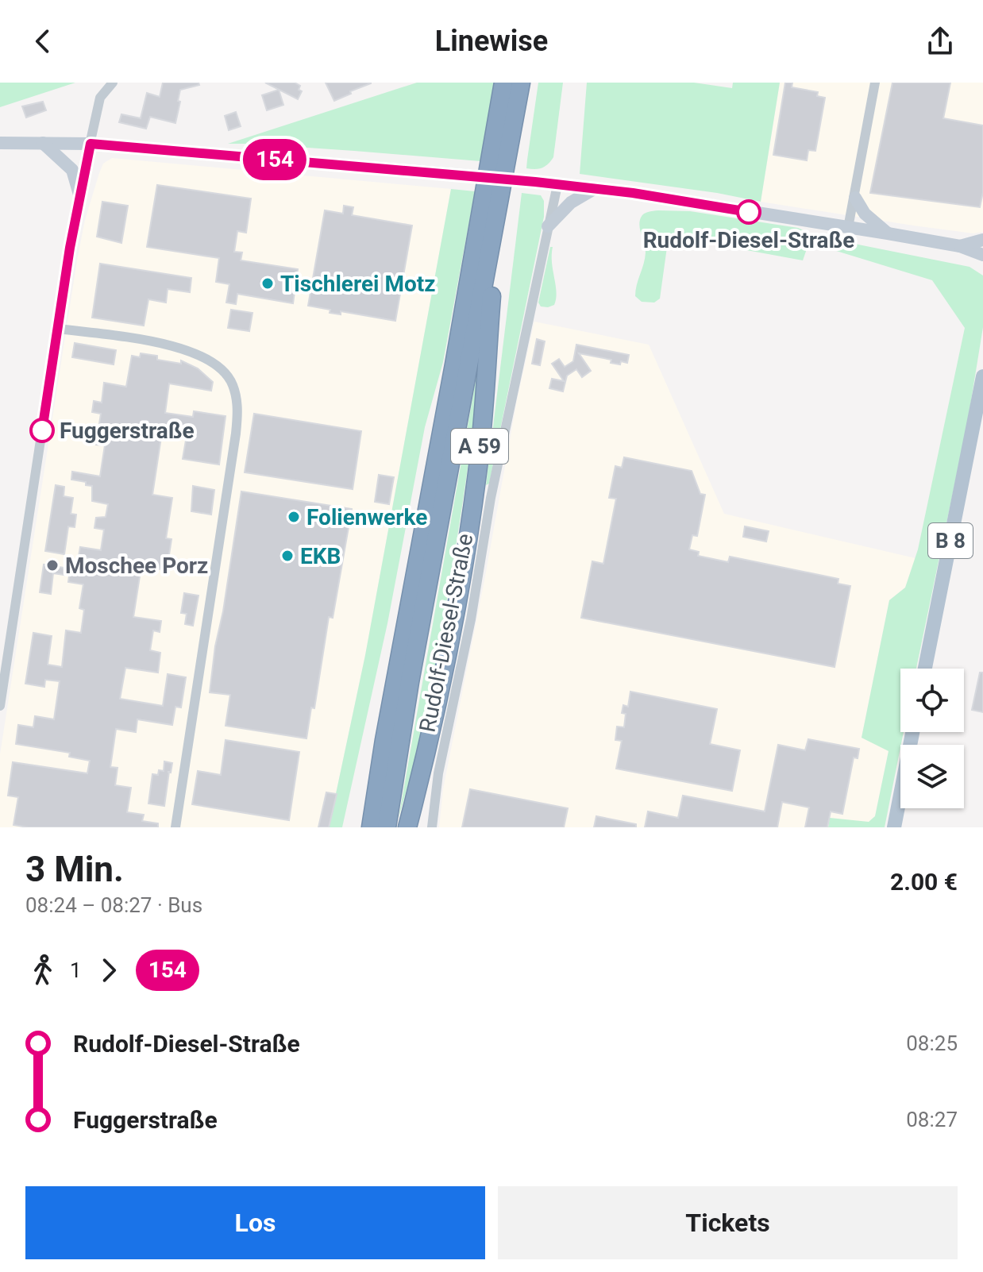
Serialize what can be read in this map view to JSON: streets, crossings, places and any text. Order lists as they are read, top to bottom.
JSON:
{
  "streets": {
    "highway": ["A 59"],
    "main road": ["B 8"],
    "street": ["Rudolf-Diesel-Straße"]
  },
  "places": [
    "Rudolf-Diesel-Straße",
    "Tischlerei Motz",
    "Fuggerstraße",
    "Folienwerke",
    "EKB",
    "Moschee Porz"
  ],
  "lines": ["bus line 154"],
  "page": {
    "header": "Linewise",
    "on_map": "154",
    "heading": ["3 Min.", "08:24 – 08:27 · Bus", "2.00 €"],
    "legs": ["1", "154"],
    "list": [
      {
        "name": "Rudolf-Diesel-Straße",
        "value": "08:25"
      },
      {
        "name": "Fuggerstraße",
        "value": "08:27"
      }
    ],
    "buttons": ["Los", "Tickets"]
  }
}
